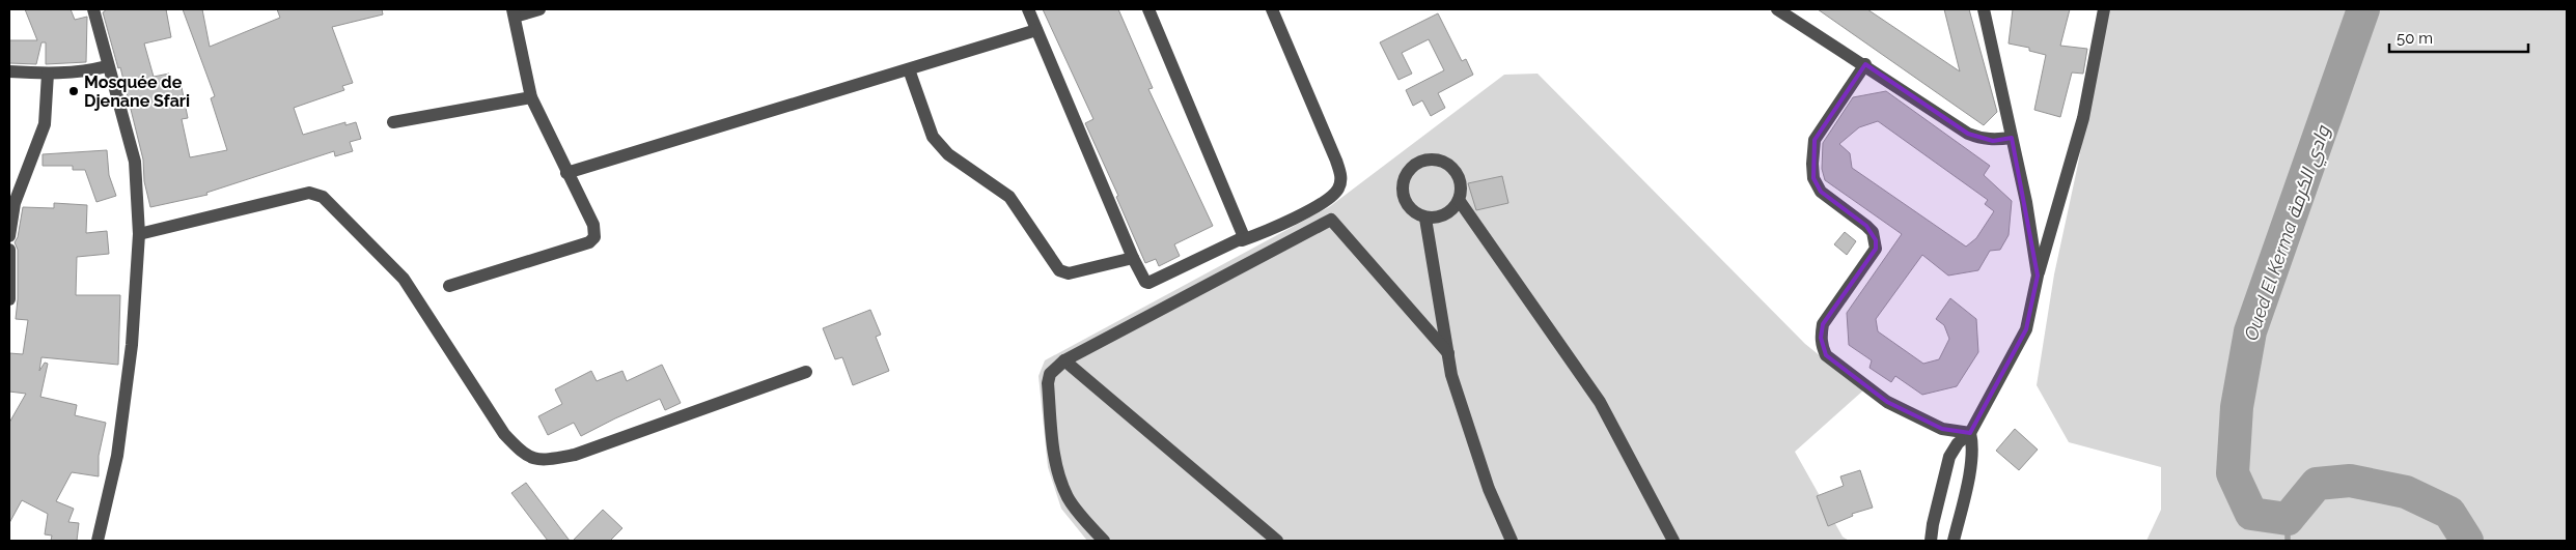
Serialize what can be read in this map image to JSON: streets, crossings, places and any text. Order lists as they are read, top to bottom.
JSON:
{
  "water": ["Oued El Kerma وادي الكرمة"],
  "places": ["Mosquée de Djenane Sfari"],
  "scale_bar": "50 m"
}
